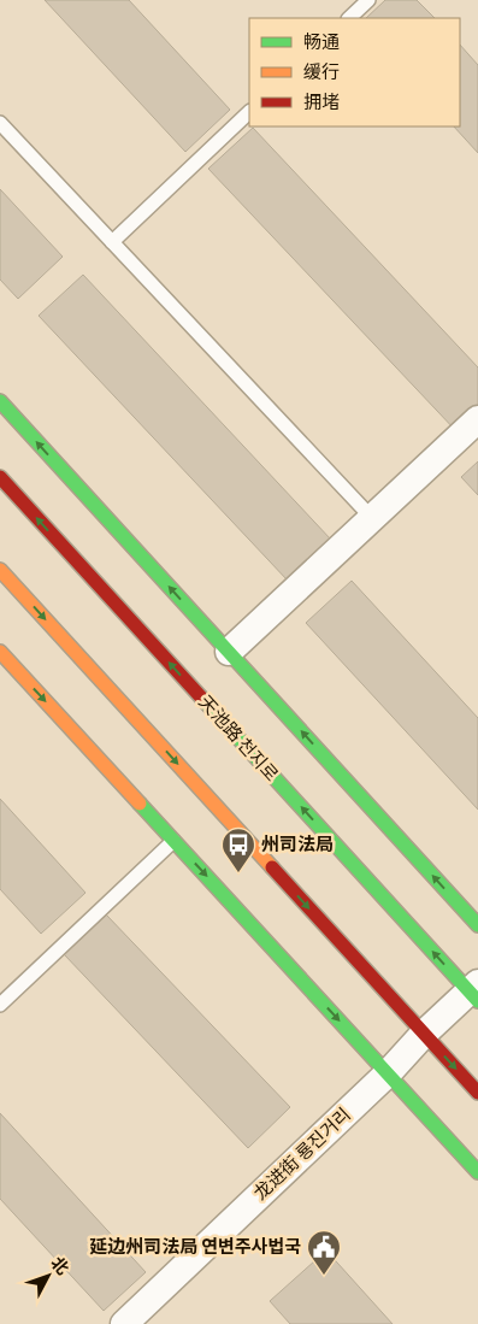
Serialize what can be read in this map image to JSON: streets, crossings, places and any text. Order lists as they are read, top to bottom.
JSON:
{
  "streets": {
    "street": ["天池路 천지로", "龙进街 룡진거리"]
  },
  "crossings": [
    ["天池路 천지로", "龙进街 룡진거리"]
  ],
  "places": {
    "bus stop": ["州司法局"],
    "public building": ["延边州司法局 연변주사법국"]
  },
  "legend": ["畅通", "缓行", "拥堵"],
  "north": "top right"
}
